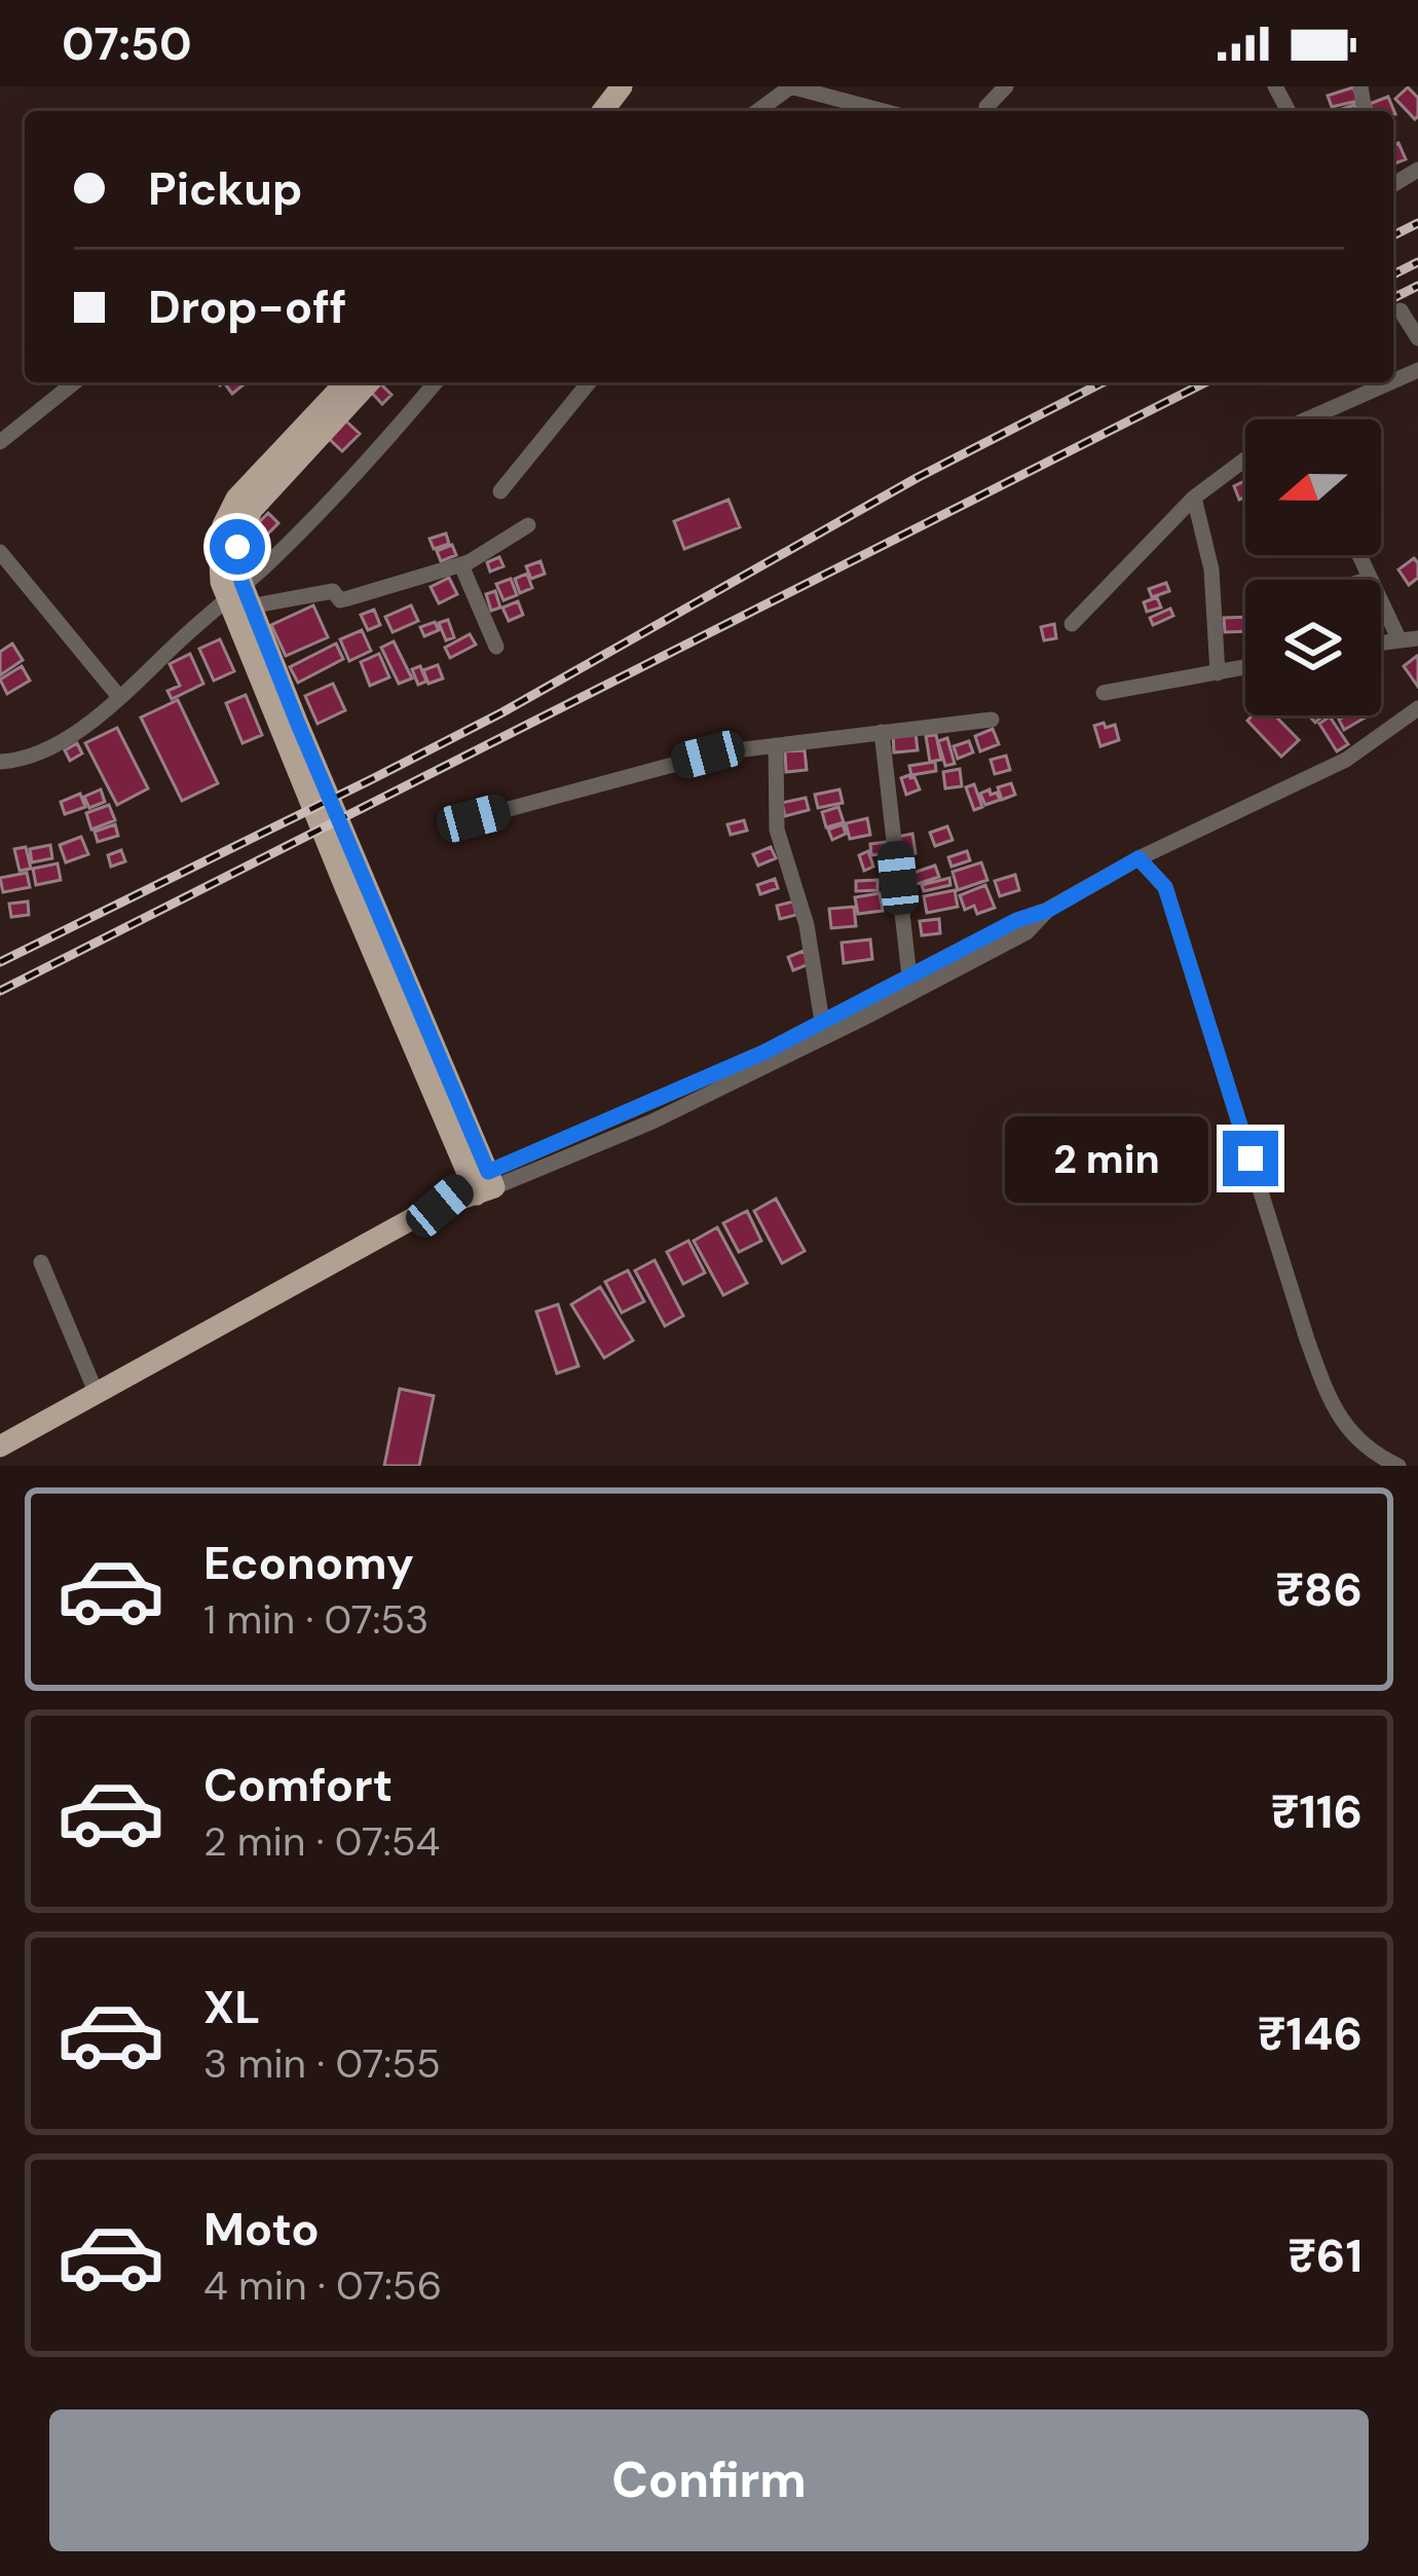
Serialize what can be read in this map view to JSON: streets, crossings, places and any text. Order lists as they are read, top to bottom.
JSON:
{
  "north": "left",
  "page": {
    "status": "07:50",
    "banner": ["Pickup", "Drop-off"],
    "bubble": "2 min",
    "list": [
      {
        "name": "Economy",
        "note": "1 min · 07:53",
        "value": "₹86"
      },
      {
        "name": "Comfort",
        "note": "2 min · 07:54",
        "value": "₹116"
      },
      {
        "name": "XL",
        "note": "3 min · 07:55",
        "value": "₹146"
      },
      {
        "name": "Moto",
        "note": "4 min · 07:56",
        "value": "₹61"
      }
    ],
    "buttons": "Confirm"
  }
}
